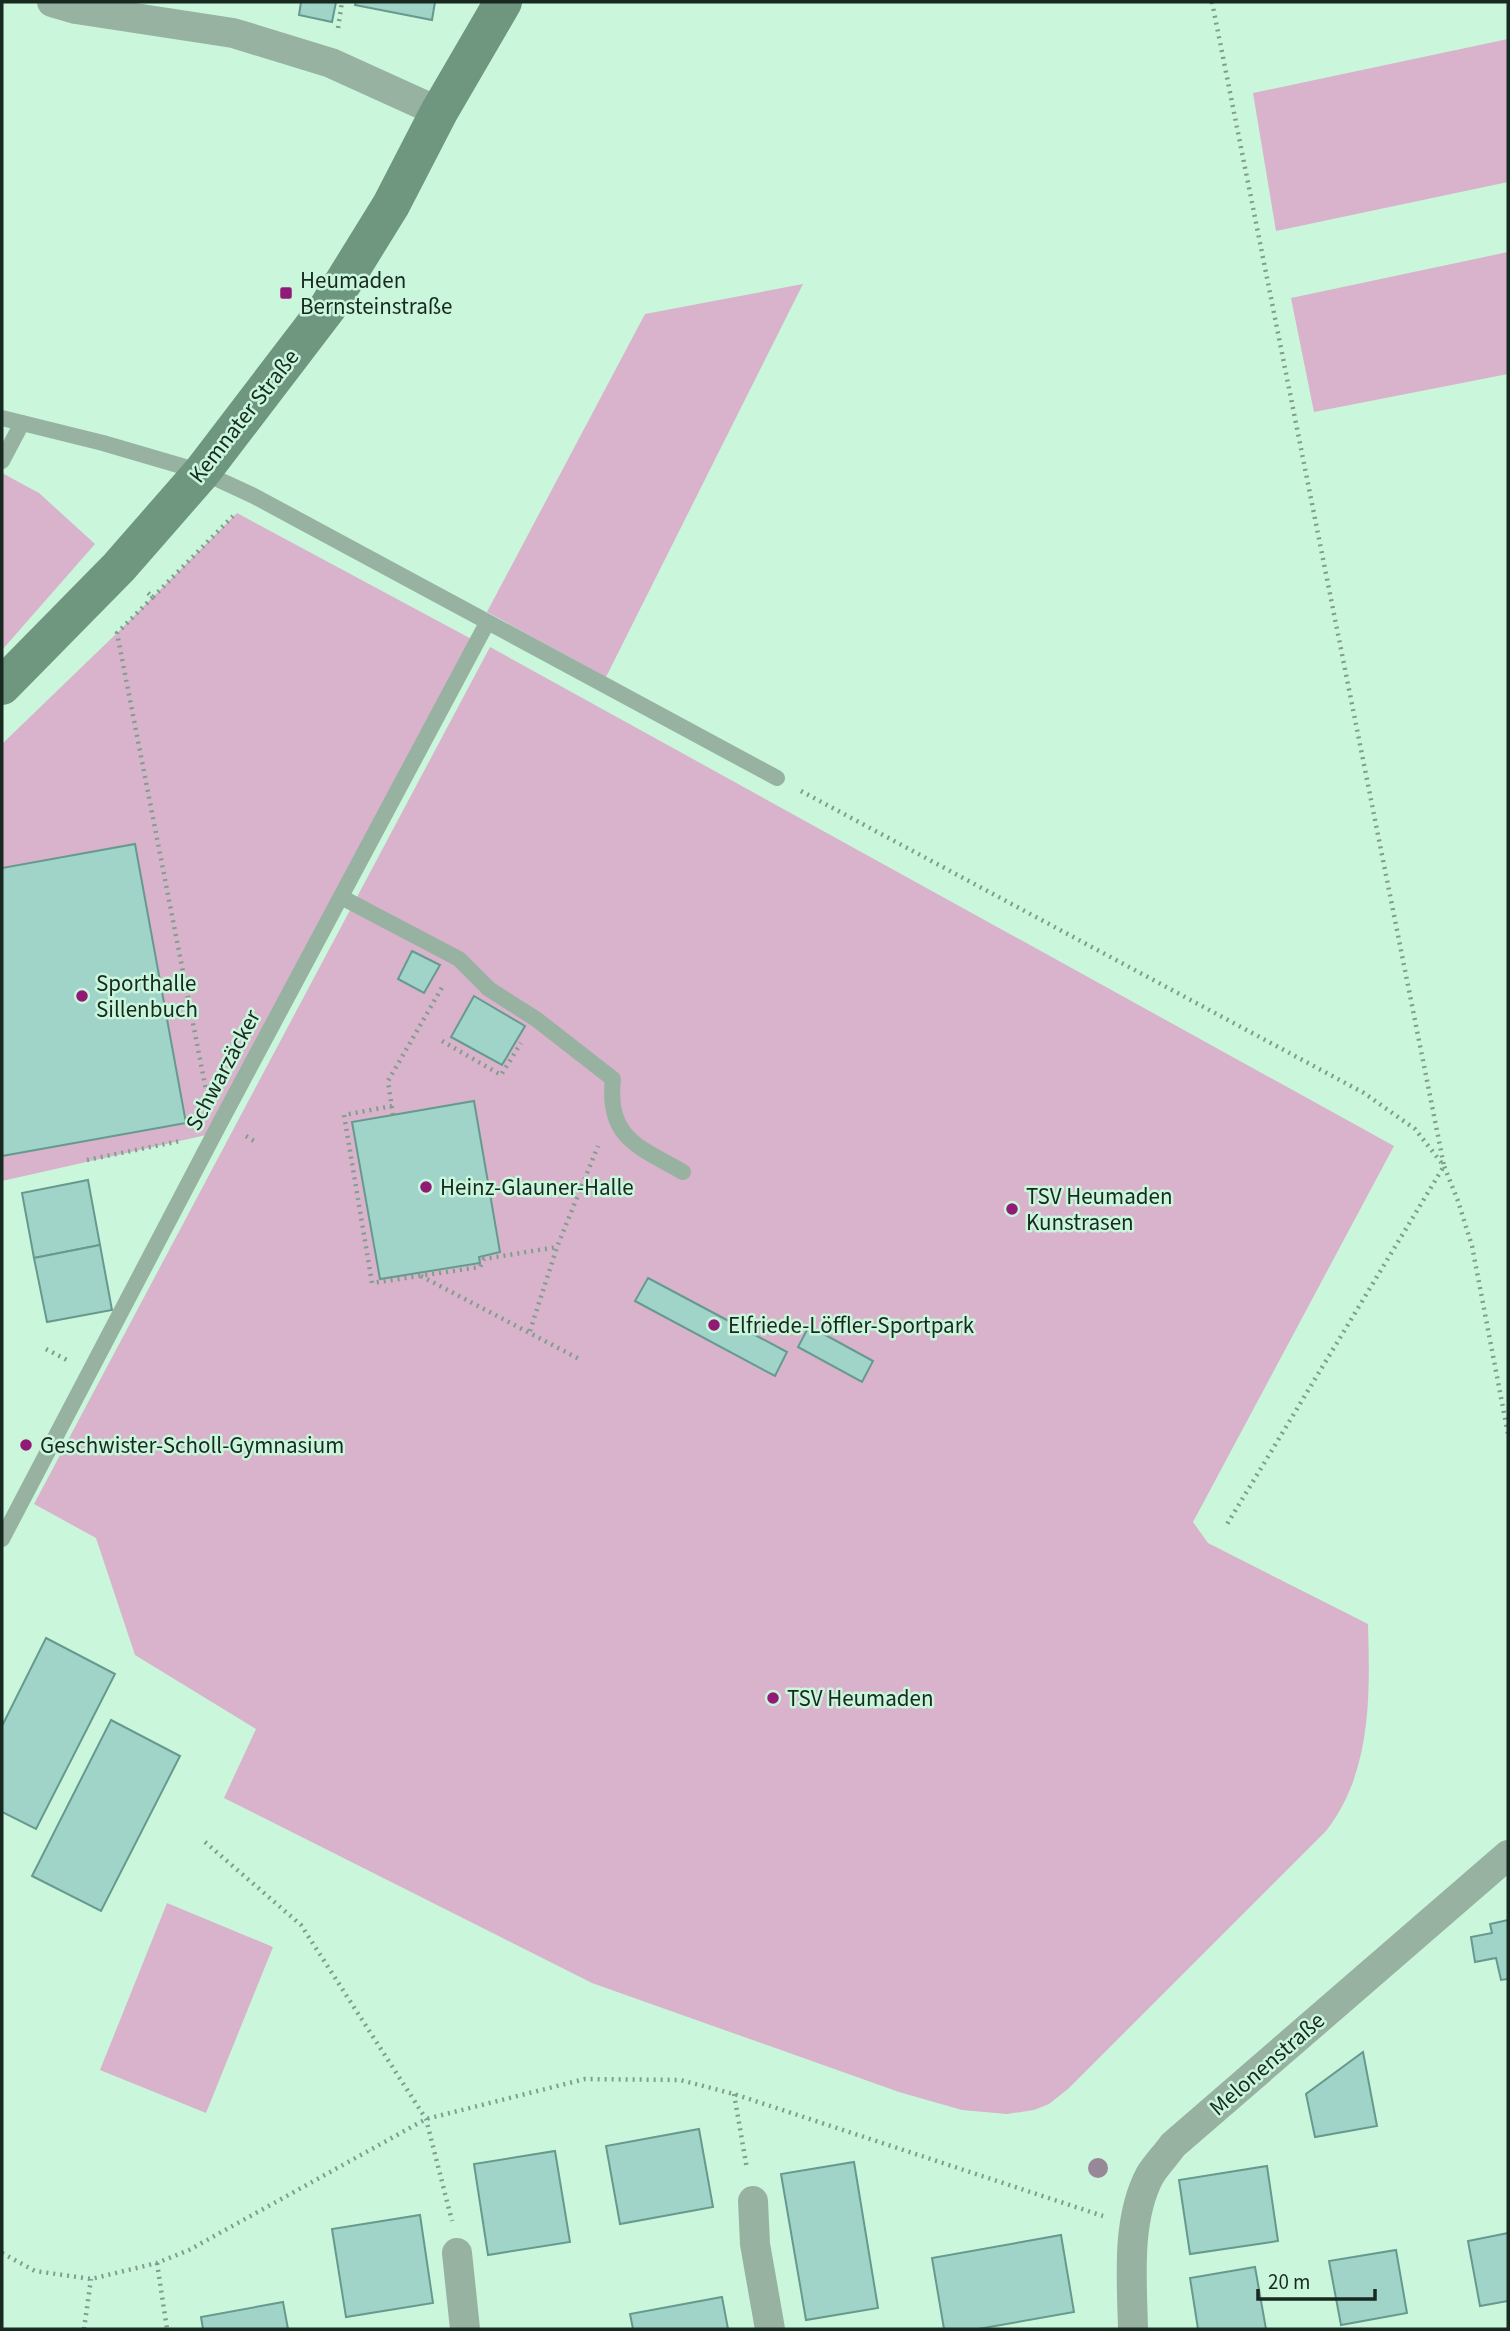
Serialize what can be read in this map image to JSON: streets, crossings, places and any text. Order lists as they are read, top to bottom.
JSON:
{
  "streets": {
    "street": ["Kemnater Straße", "Melonenstraße"],
    "lane": ["Schwarzäcker"]
  },
  "places": {
    "transit": ["Heumaden Bernsteinstraße"],
    "other": [
      "Sporthalle Sillenbuch",
      "Heinz-Glauner-Halle",
      "TSV Heumaden Kunstrasen",
      "Elfriede-Löffler-Sportpark",
      "Geschwister-Scholl-Gymnasium",
      "TSV Heumaden"
    ]
  },
  "scale_bar": "20 m"
}
